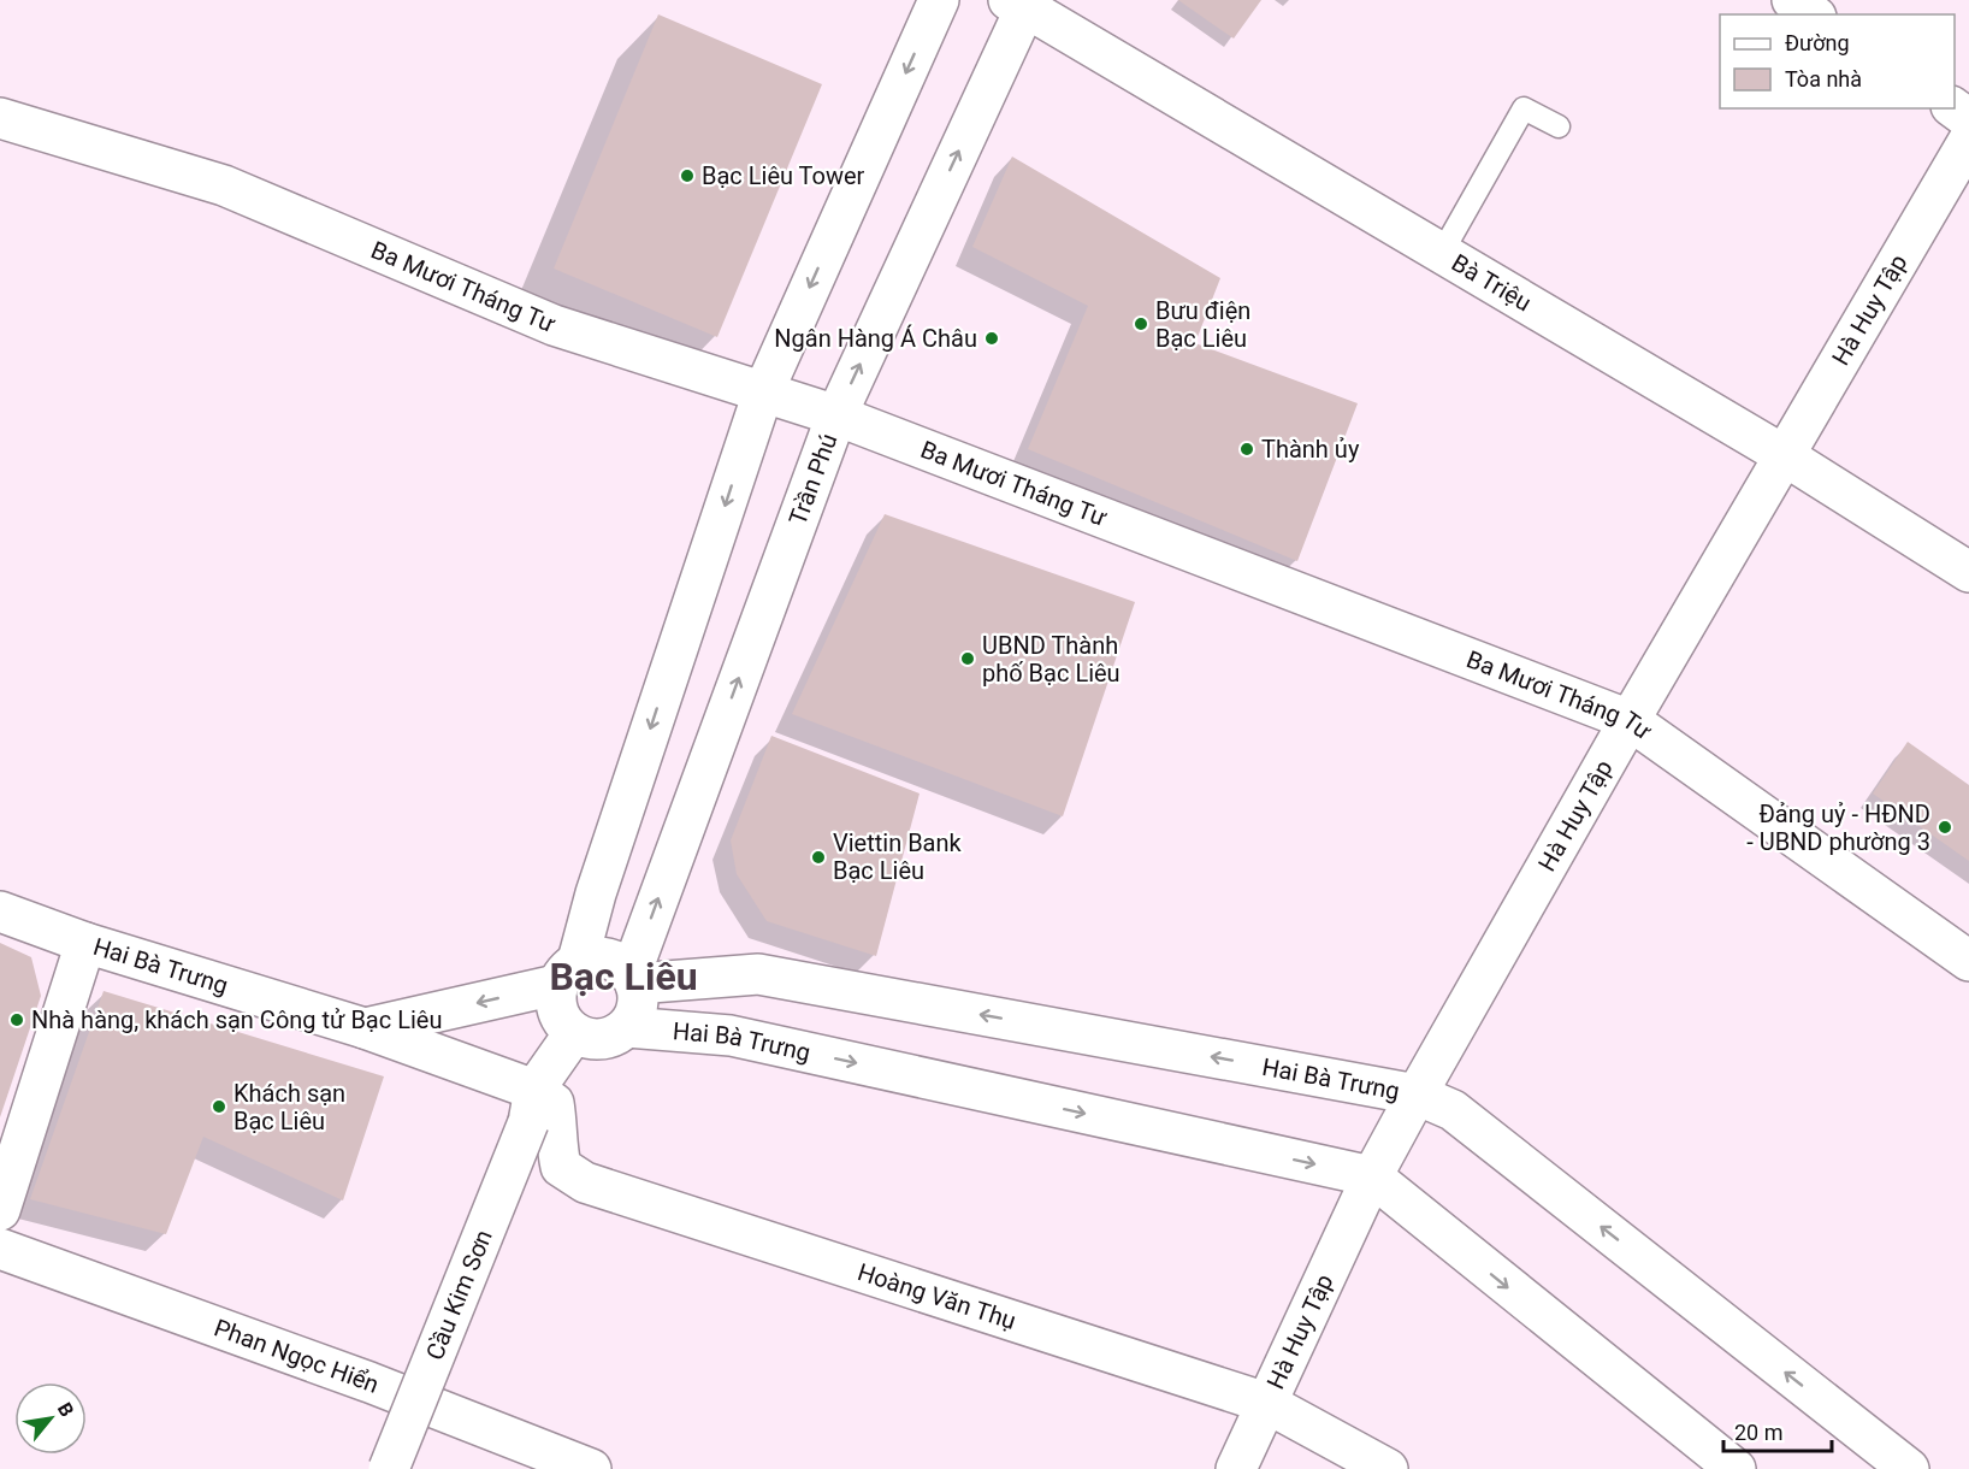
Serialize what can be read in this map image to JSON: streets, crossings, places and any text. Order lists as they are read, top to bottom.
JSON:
{
  "streets": {
    "street": [
      "Bà Triệu",
      "Ba Mươi Tháng Tư",
      "Hà Huy Tập",
      "Trần Phú",
      "Hai Bà Trưng",
      "Cầu Kim Sơn",
      "Hoàng Văn Thụ",
      "Phan Ngọc Hiển"
    ]
  },
  "crossings": [
    ["Bà Triệu", "Hà Huy Tập"],
    ["Bà Triệu", "Trần Phú"],
    ["Ba Mươi Tháng Tư", "Hà Huy Tập"],
    ["Ba Mươi Tháng Tư", "Trần Phú"],
    ["Hà Huy Tập", "Hai Bà Trưng"],
    ["Hà Huy Tập", "Hoàng Văn Thụ"],
    ["Trần Phú", "Hai Bà Trưng"],
    ["Hai Bà Trưng", "Cầu Kim Sơn"],
    ["Hai Bà Trưng", "Hoàng Văn Thụ"],
    ["Cầu Kim Sơn", "Hoàng Văn Thụ"]
  ],
  "districts": ["Bạc Liêu"],
  "places": [
    "Bạc Liêu Tower",
    "Bưu điện Bạc Liêu",
    "Ngân Hàng Á Châu",
    "Thành ủy",
    "UBND Thành phố Bạc Liêu",
    "Đảng uỷ - HĐND - UBND phường 3",
    "Viettin Bank Bạc Liêu",
    "Nhà hàng, khách sạn Công tử Bạc Liêu",
    "Khách sạn Bạc Liêu"
  ],
  "legend": ["Đường", "Tòa nhà"],
  "scale_bar": "20 m",
  "north": "top right"
}
